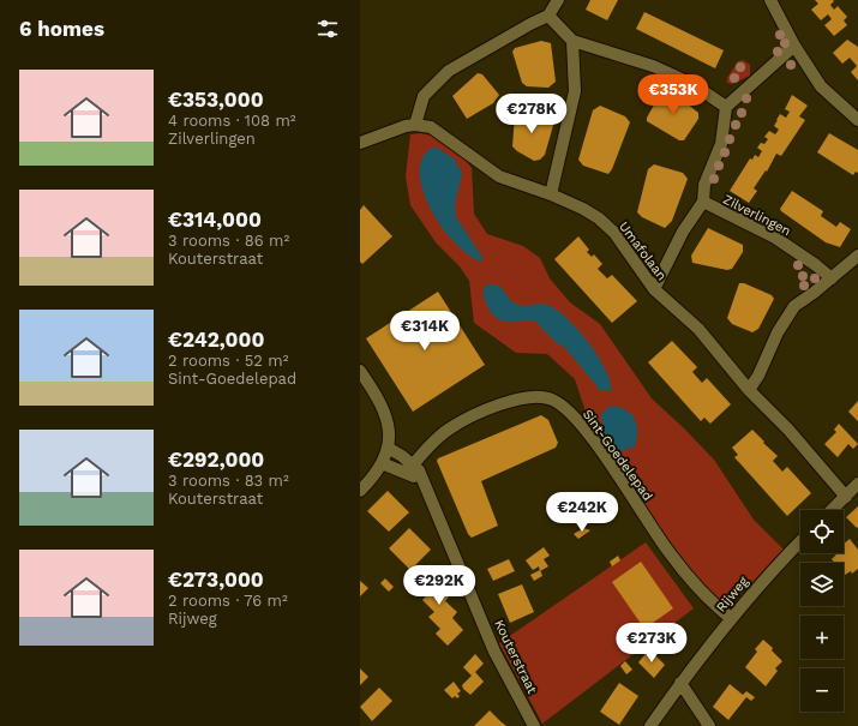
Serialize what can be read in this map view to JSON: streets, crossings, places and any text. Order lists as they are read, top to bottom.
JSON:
{
  "streets": {
    "street": [
      "Zilverlingen",
      "Umafolaan",
      "Sint-Goedelepad",
      "Rijweg",
      "Kouterstraat"
    ]
  },
  "crossings": [
    ["Sint-Goedelepad", "Rijweg"],
    ["Sint-Goedelepad", "Kouterstraat"]
  ],
  "page": {
    "heading": "6 homes",
    "list": [
      {
        "name": "€353,000",
        "note": "4 rooms · 108 m² · Zilverlingen"
      },
      {
        "name": "€314,000",
        "note": "3 rooms · 86 m² · Kouterstraat"
      },
      {
        "name": "€242,000",
        "note": "2 rooms · 52 m² · Sint-Goedelepad"
      },
      {
        "name": "€292,000",
        "note": "3 rooms · 83 m² · Kouterstraat"
      },
      {
        "name": "€273,000",
        "note": "2 rooms · 76 m² · Rijweg"
      }
    ],
    "price": [
      "€353K",
      "€278K",
      "€314K",
      "€242K",
      "€292K",
      "€273K"
    ],
    "map_buttons": ["+", "−"]
  }
}
